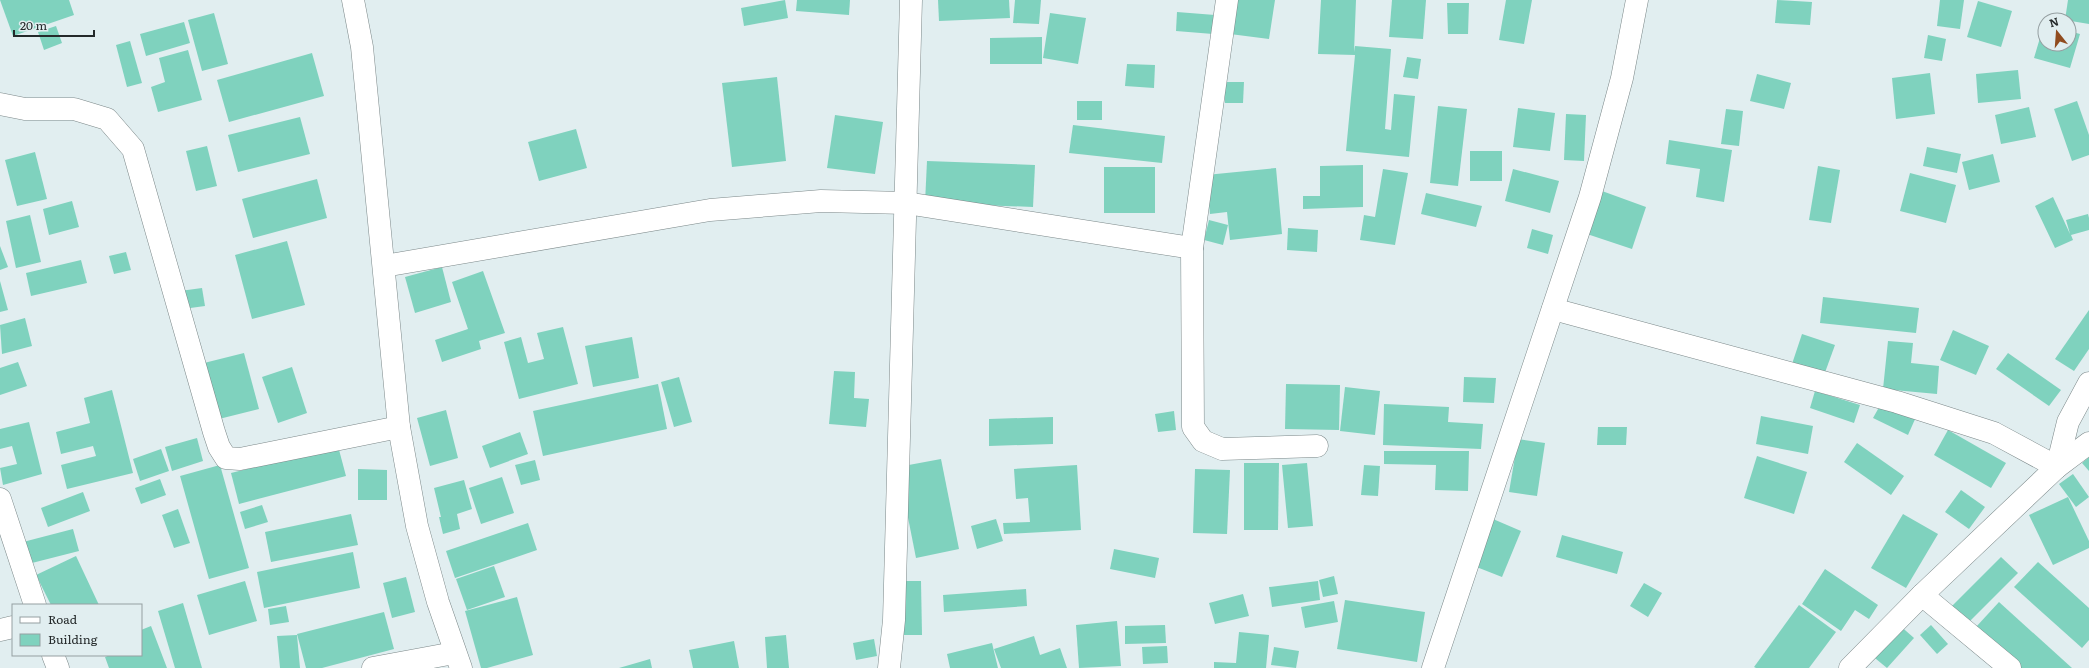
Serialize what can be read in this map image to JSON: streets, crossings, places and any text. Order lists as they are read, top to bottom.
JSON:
{
  "legend": ["Road", "Building"],
  "scale_bar": "20 m",
  "north": "top"
}
